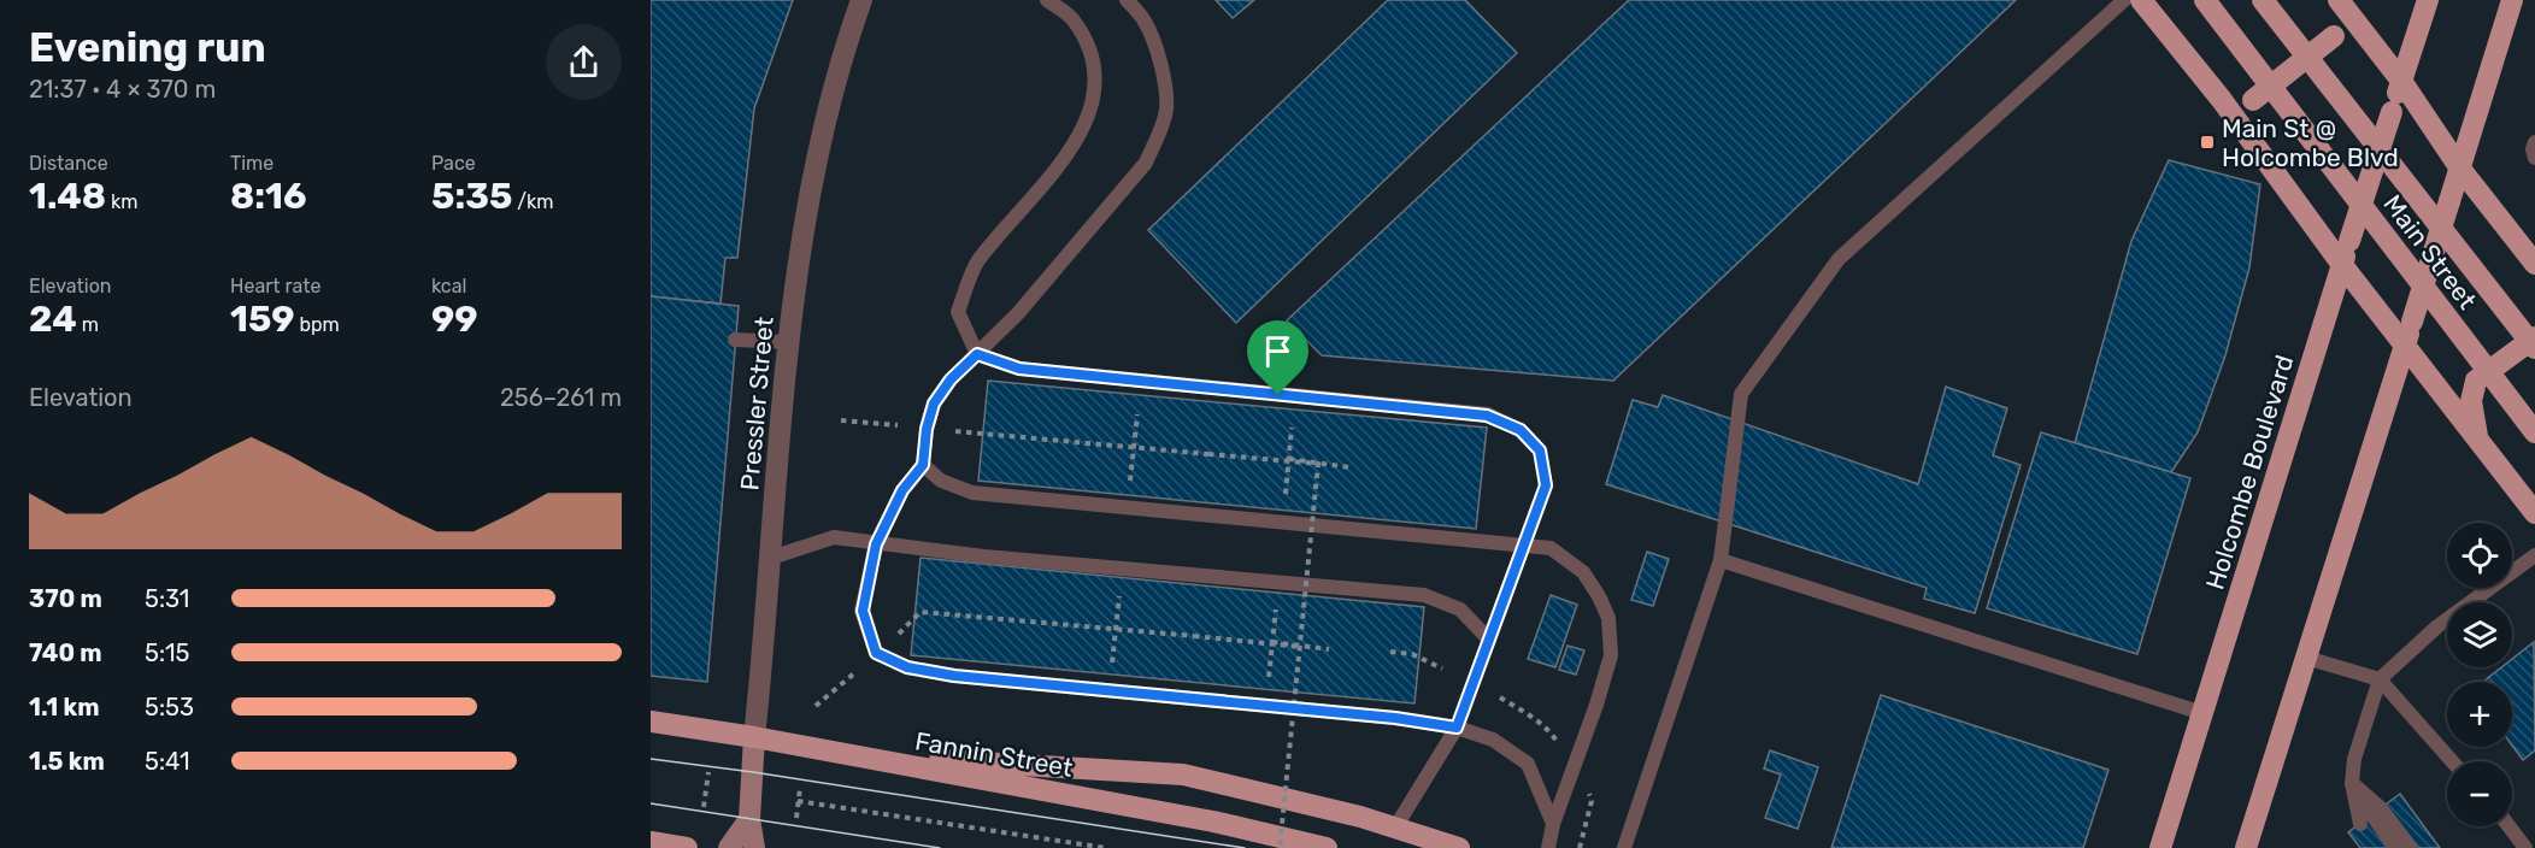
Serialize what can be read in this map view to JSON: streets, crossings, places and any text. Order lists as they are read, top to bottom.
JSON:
{
  "streets": {
    "main road": ["Main Street", "Holcombe Boulevard", "Fannin Street"],
    "street": ["Pressler Street"]
  },
  "crossings": [
    ["Pressler Street", "Fannin Street"]
  ],
  "places": {
    "transit": ["Main St @ Holcombe Blvd"]
  },
  "page": {
    "heading": ["Evening run", "21:37 · 4 × 370 m"],
    "stats": [
      ["Distance", "1.48 km"],
      ["Time", "8:16"],
      ["Pace", "5:35 /km"],
      ["Elevation", "24 m"],
      ["Heart rate", "159 bpm"],
      ["kcal", "99"]
    ],
    "chart": ["Elevation", "256–261 m"],
    "map_buttons": ["+", "−"],
    "list": [
      {
        "name": "370 m",
        "note": "5:31"
      },
      {
        "name": "740 m",
        "note": "5:15"
      },
      {
        "name": "1.1 km",
        "note": "5:53"
      },
      {
        "name": "1.5 km",
        "note": "5:41"
      }
    ]
  }
}
